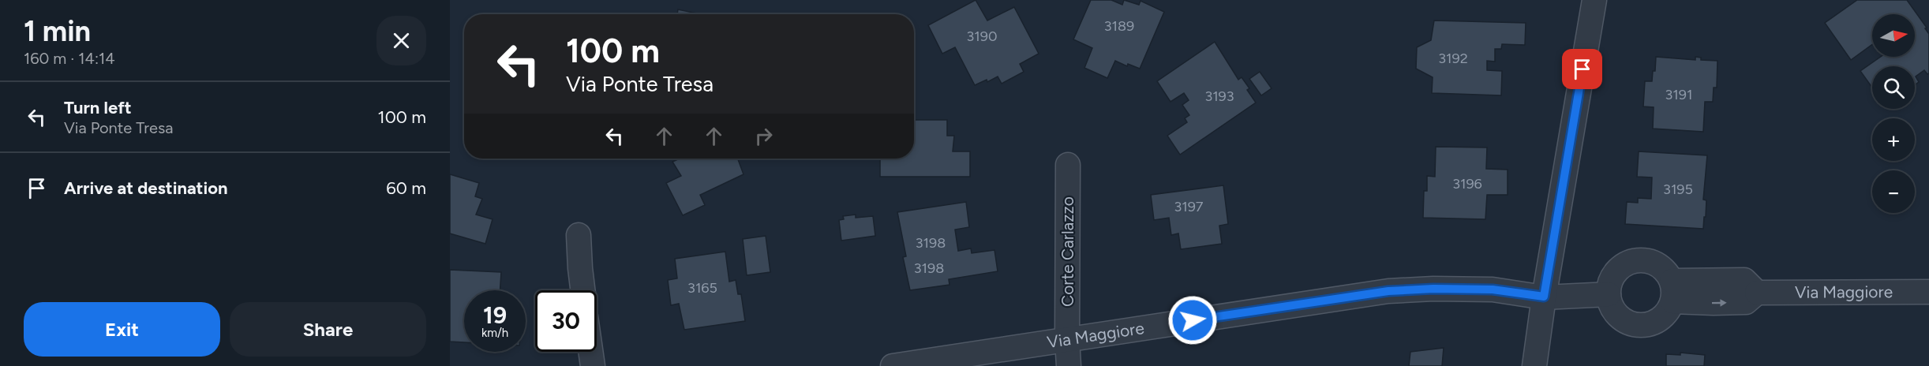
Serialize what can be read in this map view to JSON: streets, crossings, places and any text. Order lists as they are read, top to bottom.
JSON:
{
  "streets": {
    "street": ["Corte Carlazzo", "Via Maggiore"]
  },
  "crossings": [
    ["Corte Carlazzo", "Via Maggiore"]
  ],
  "house_numbers": [
    "3189",
    "3190",
    "3192",
    "3191",
    "3193",
    "3196",
    "3195",
    "3197",
    "3198",
    "3198",
    "3165"
  ],
  "north": "right",
  "page": {
    "heading": ["1 min", "160 m · 14:14"],
    "map_buttons": ["+", "−"],
    "turn": ["100 m", "Via Ponte Tresa"],
    "list": [
      {
        "name": "Turn left",
        "note": "Via Ponte Tresa",
        "value": "100 m"
      },
      {
        "name": "Arrive at destination",
        "value": "60 m"
      }
    ],
    "speed": "19 km/h",
    "limit": "30",
    "buttons": ["Exit", "Share"]
  }
}
